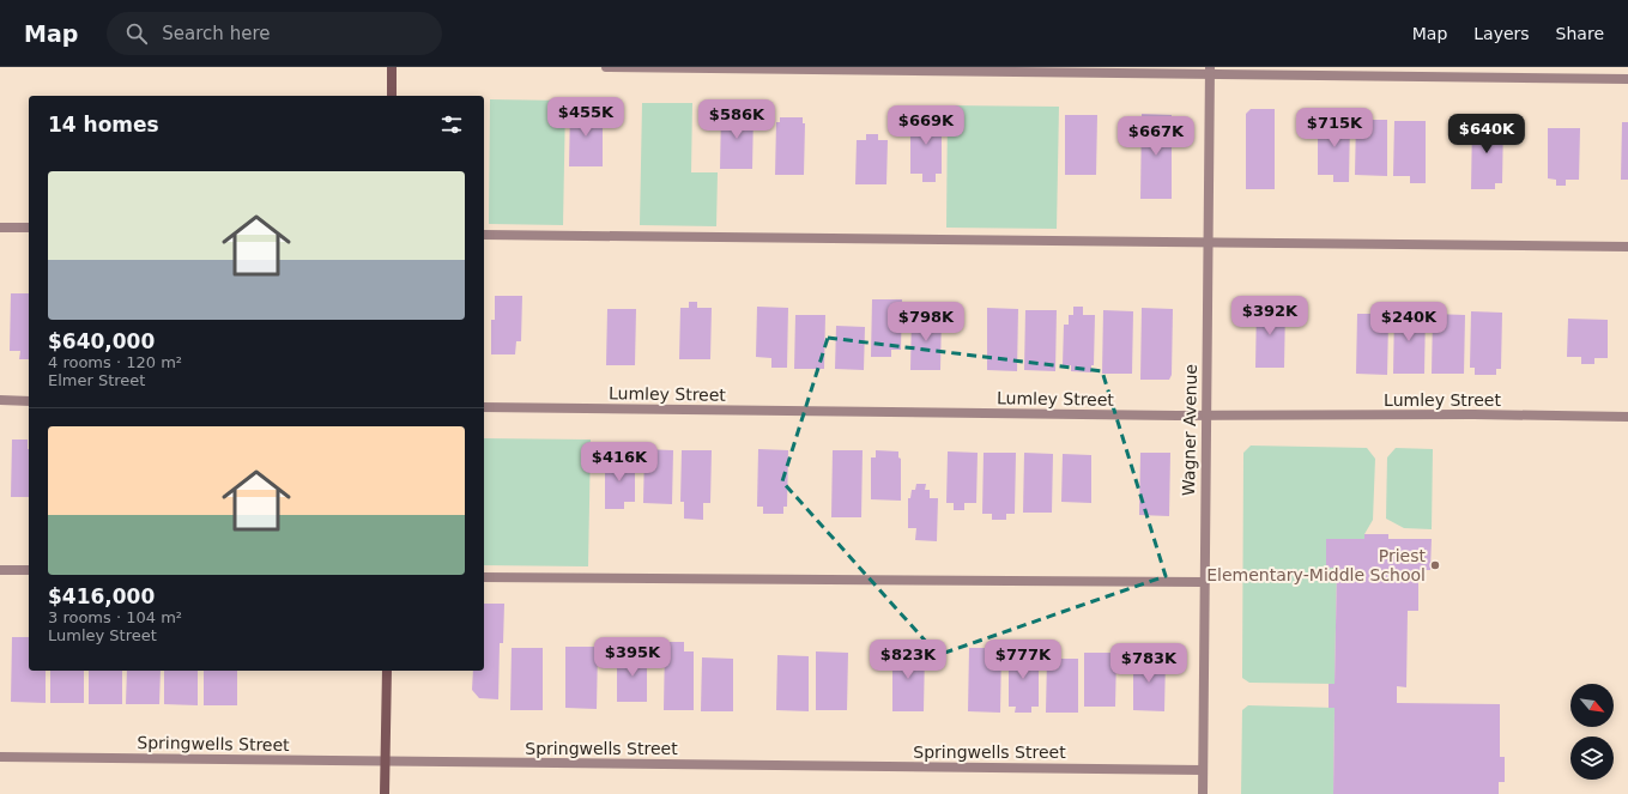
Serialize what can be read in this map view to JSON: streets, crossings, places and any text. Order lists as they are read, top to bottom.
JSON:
{
  "streets": {
    "street": ["Lumley Street", "Wagner Avenue", "Springwells Street"]
  },
  "crossings": [
    ["Lumley Street", "Wagner Avenue"],
    ["Wagner Avenue", "Springwells Street"]
  ],
  "places": ["Priest Elementary‑Middle School"],
  "north": "bottom right",
  "page": {
    "header": "Map",
    "search": "Search here",
    "nav": ["Map", "Layers", "Share"],
    "heading": "14 homes",
    "price": [
      "$455K",
      "$586K",
      "$669K",
      "$715K",
      "$640K",
      "$667K",
      "$392K",
      "$798K",
      "$240K",
      "$416K",
      "$395K",
      "$823K",
      "$777K",
      "$783K"
    ],
    "list": [
      {
        "name": "$640,000",
        "note": "4 rooms · 120 m² · Elmer Street"
      },
      {
        "name": "$416,000",
        "note": "3 rooms · 104 m² · Lumley Street"
      }
    ]
  }
}
